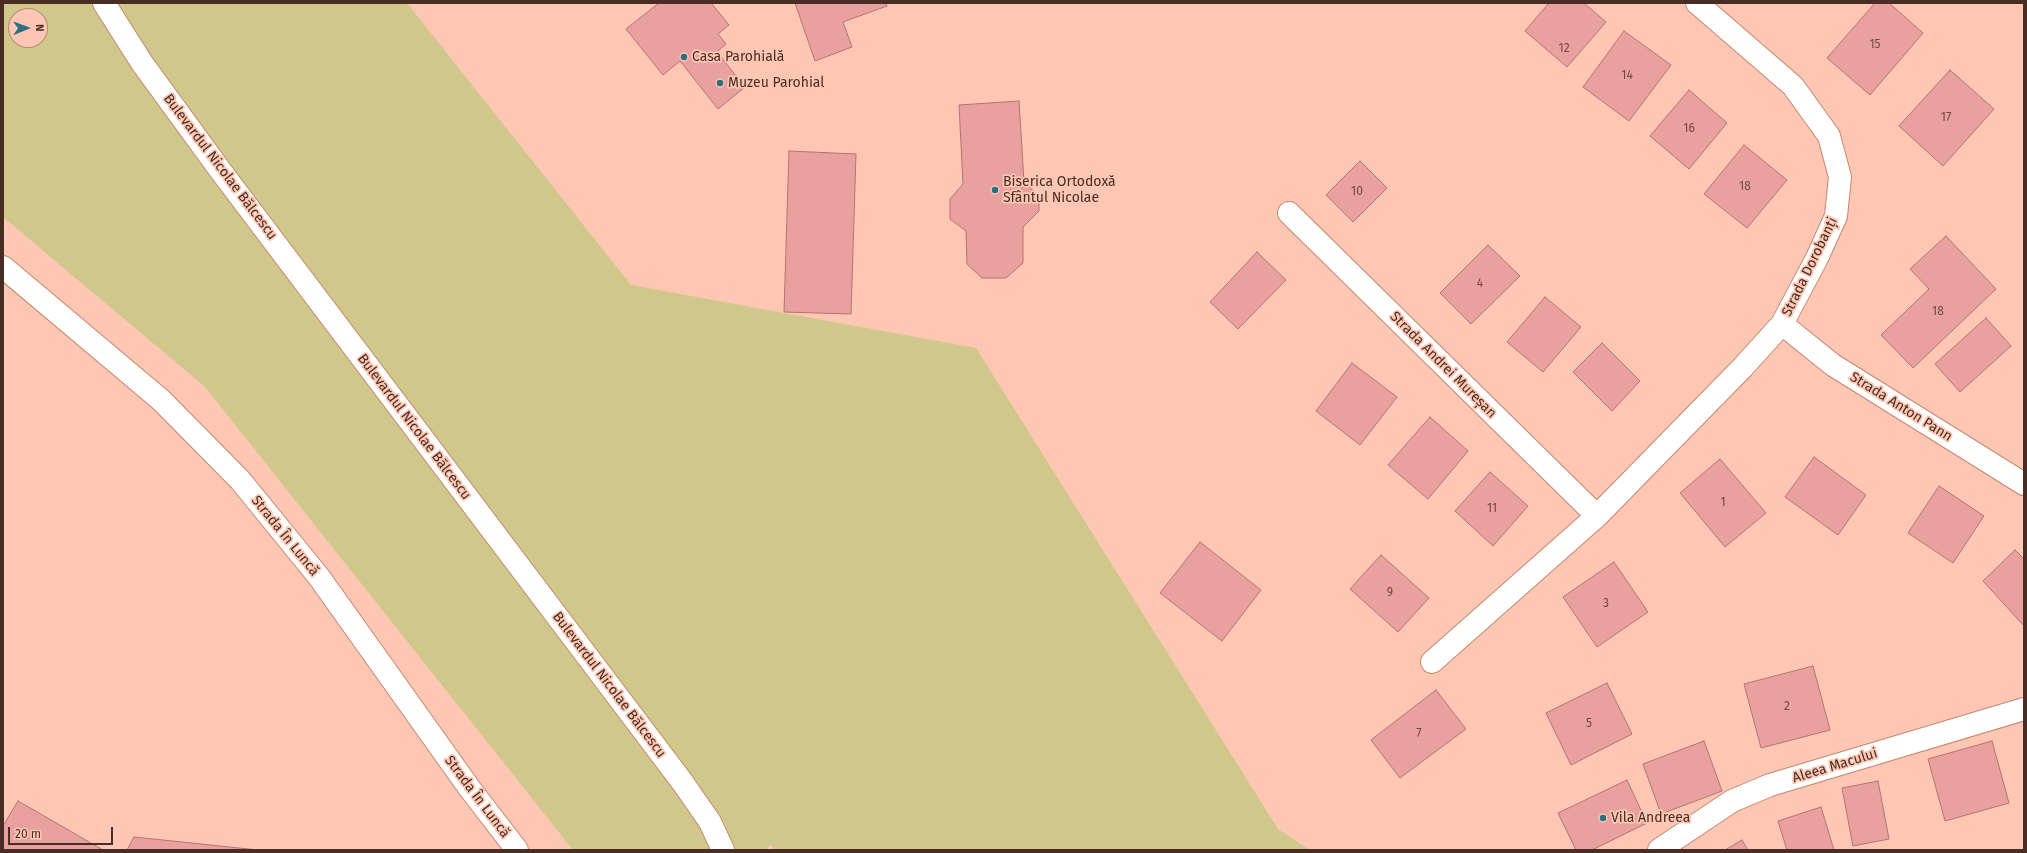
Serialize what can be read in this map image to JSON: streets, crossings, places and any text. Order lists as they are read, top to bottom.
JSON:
{
  "streets": {
    "street": [
      "Bulevardul Nicolae Bălcescu",
      "Strada Dorobanți",
      "Strada Andrei Mureșan",
      "Strada Anton Pann",
      "Strada În Luncă",
      "Aleea Macului"
    ]
  },
  "crossings": [
    ["Strada Dorobanți", "Strada Anton Pann"]
  ],
  "places": [
    "Casa Parohială",
    "Muzeu Parohial",
    "Biserica Ortodoxă Sfântul Nicolae",
    "Vila Andreea"
  ],
  "house_numbers": [
    "15",
    "12",
    "14",
    "17",
    "16",
    "18",
    "10",
    "4",
    "18",
    "1",
    "11",
    "9",
    "3",
    "2",
    "5",
    "7"
  ],
  "scale_bar": "20 m",
  "north": "right"
}
